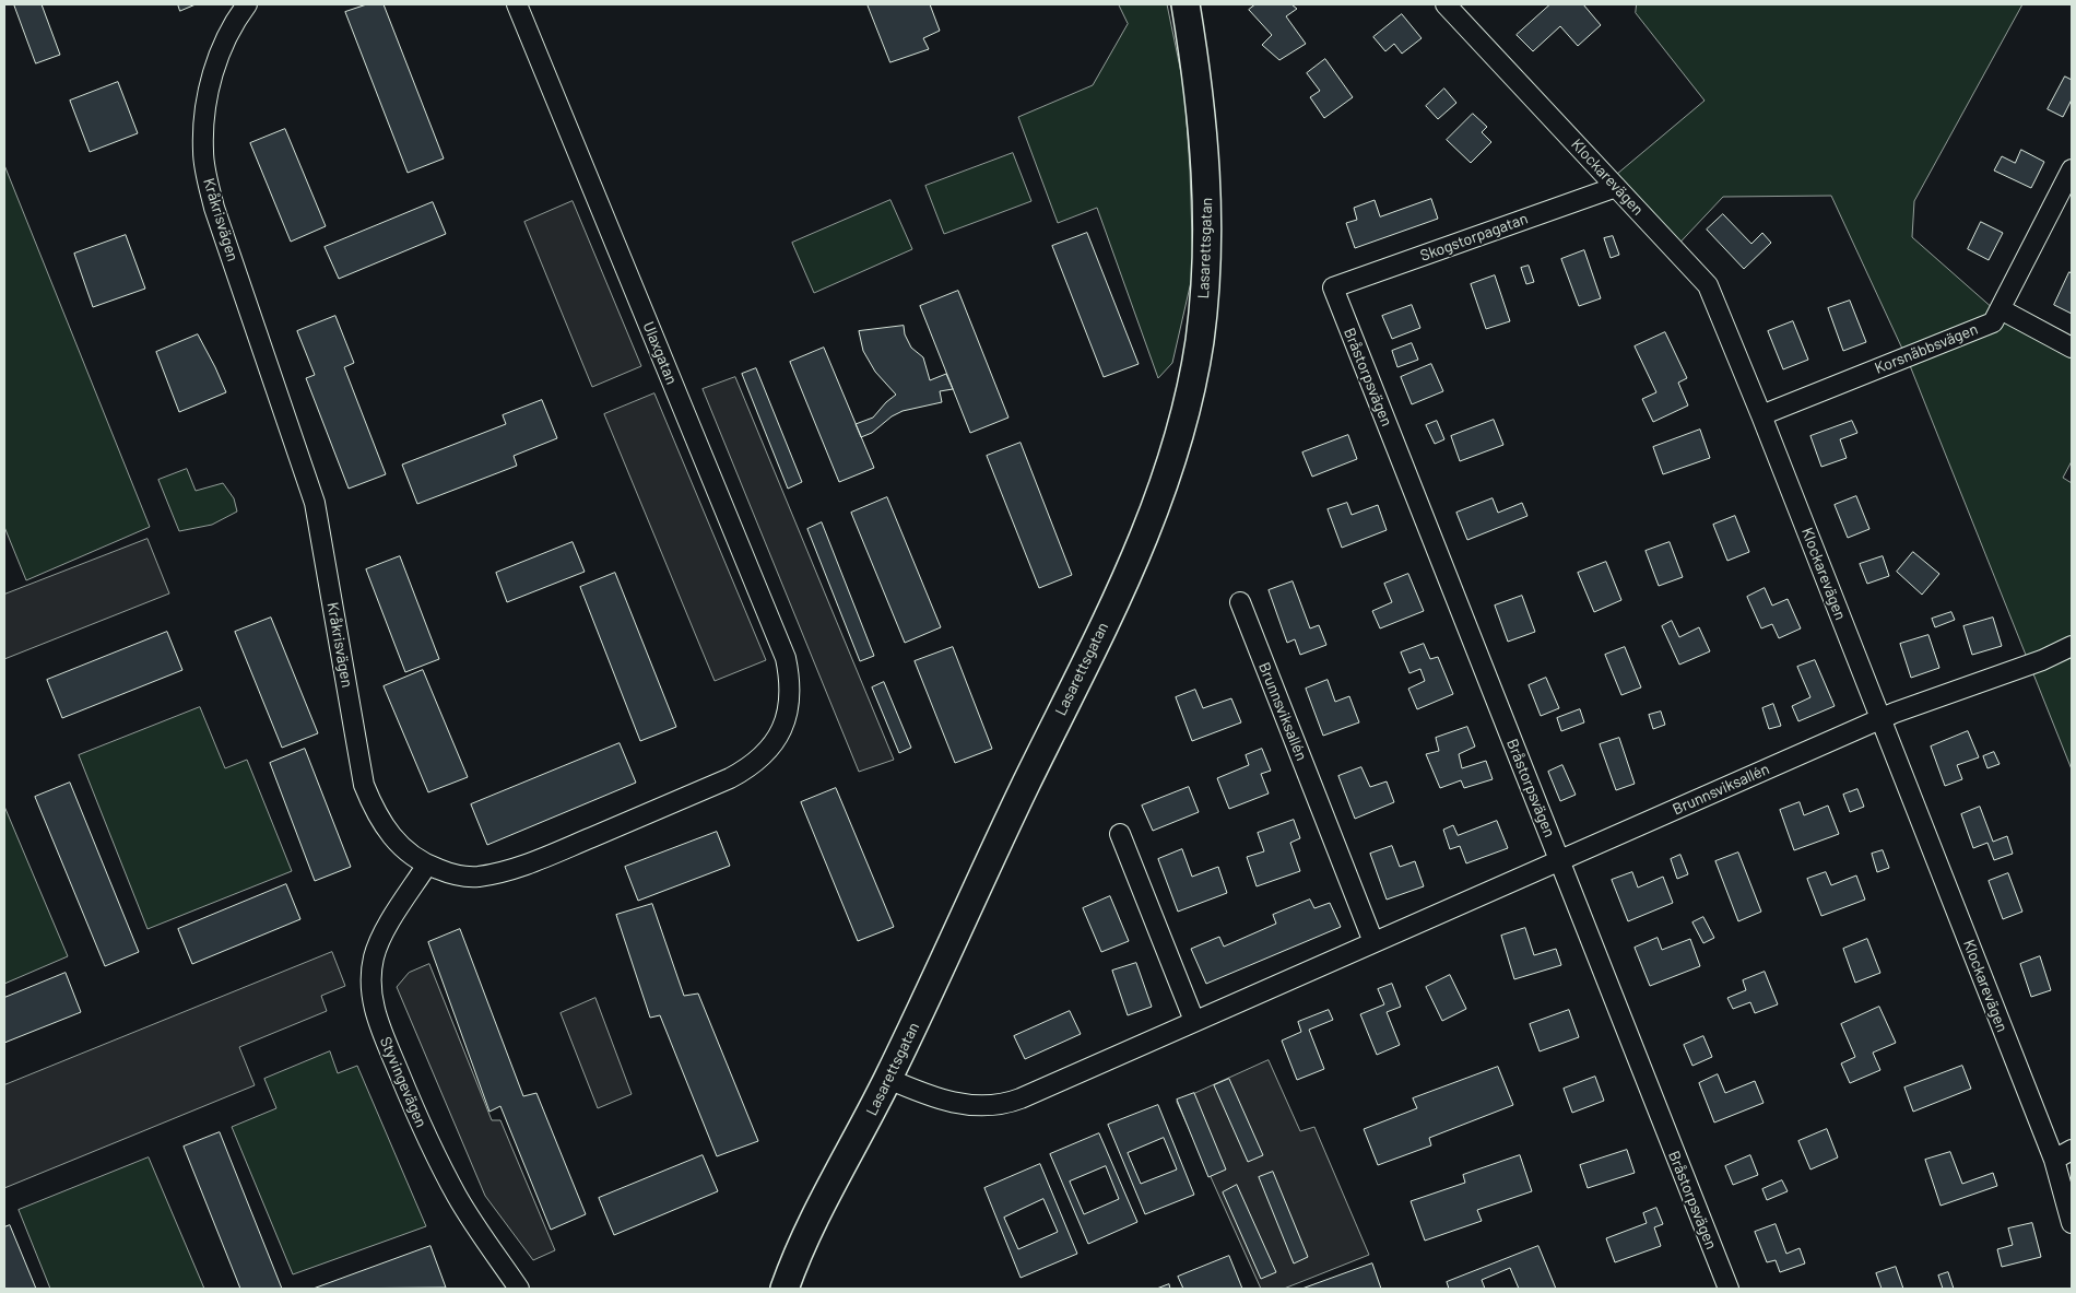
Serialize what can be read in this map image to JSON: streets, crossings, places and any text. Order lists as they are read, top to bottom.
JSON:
{
  "streets": {
    "street": [
      "Klockarevägen",
      "Kråkrisvägen",
      "Skogstorpagatan",
      "Lasarettsgatan",
      "Korsnäbbsvägen",
      "Ulaxgatan",
      "Bråstorpsvägen",
      "Brunnsviksallén",
      "Styvingevägen"
    ]
  },
  "crossings": [
    ["Klockarevägen", "Skogstorpagatan"],
    ["Klockarevägen", "Korsnäbbsvägen"],
    ["Klockarevägen", "Brunnsviksallén"],
    ["Kråkrisvägen", "Ulaxgatan"],
    ["Kråkrisvägen", "Styvingevägen"],
    ["Skogstorpagatan", "Bråstorpsvägen"],
    ["Lasarettsgatan", "Brunnsviksallén"],
    ["Bråstorpsvägen", "Brunnsviksallén"]
  ]
}
